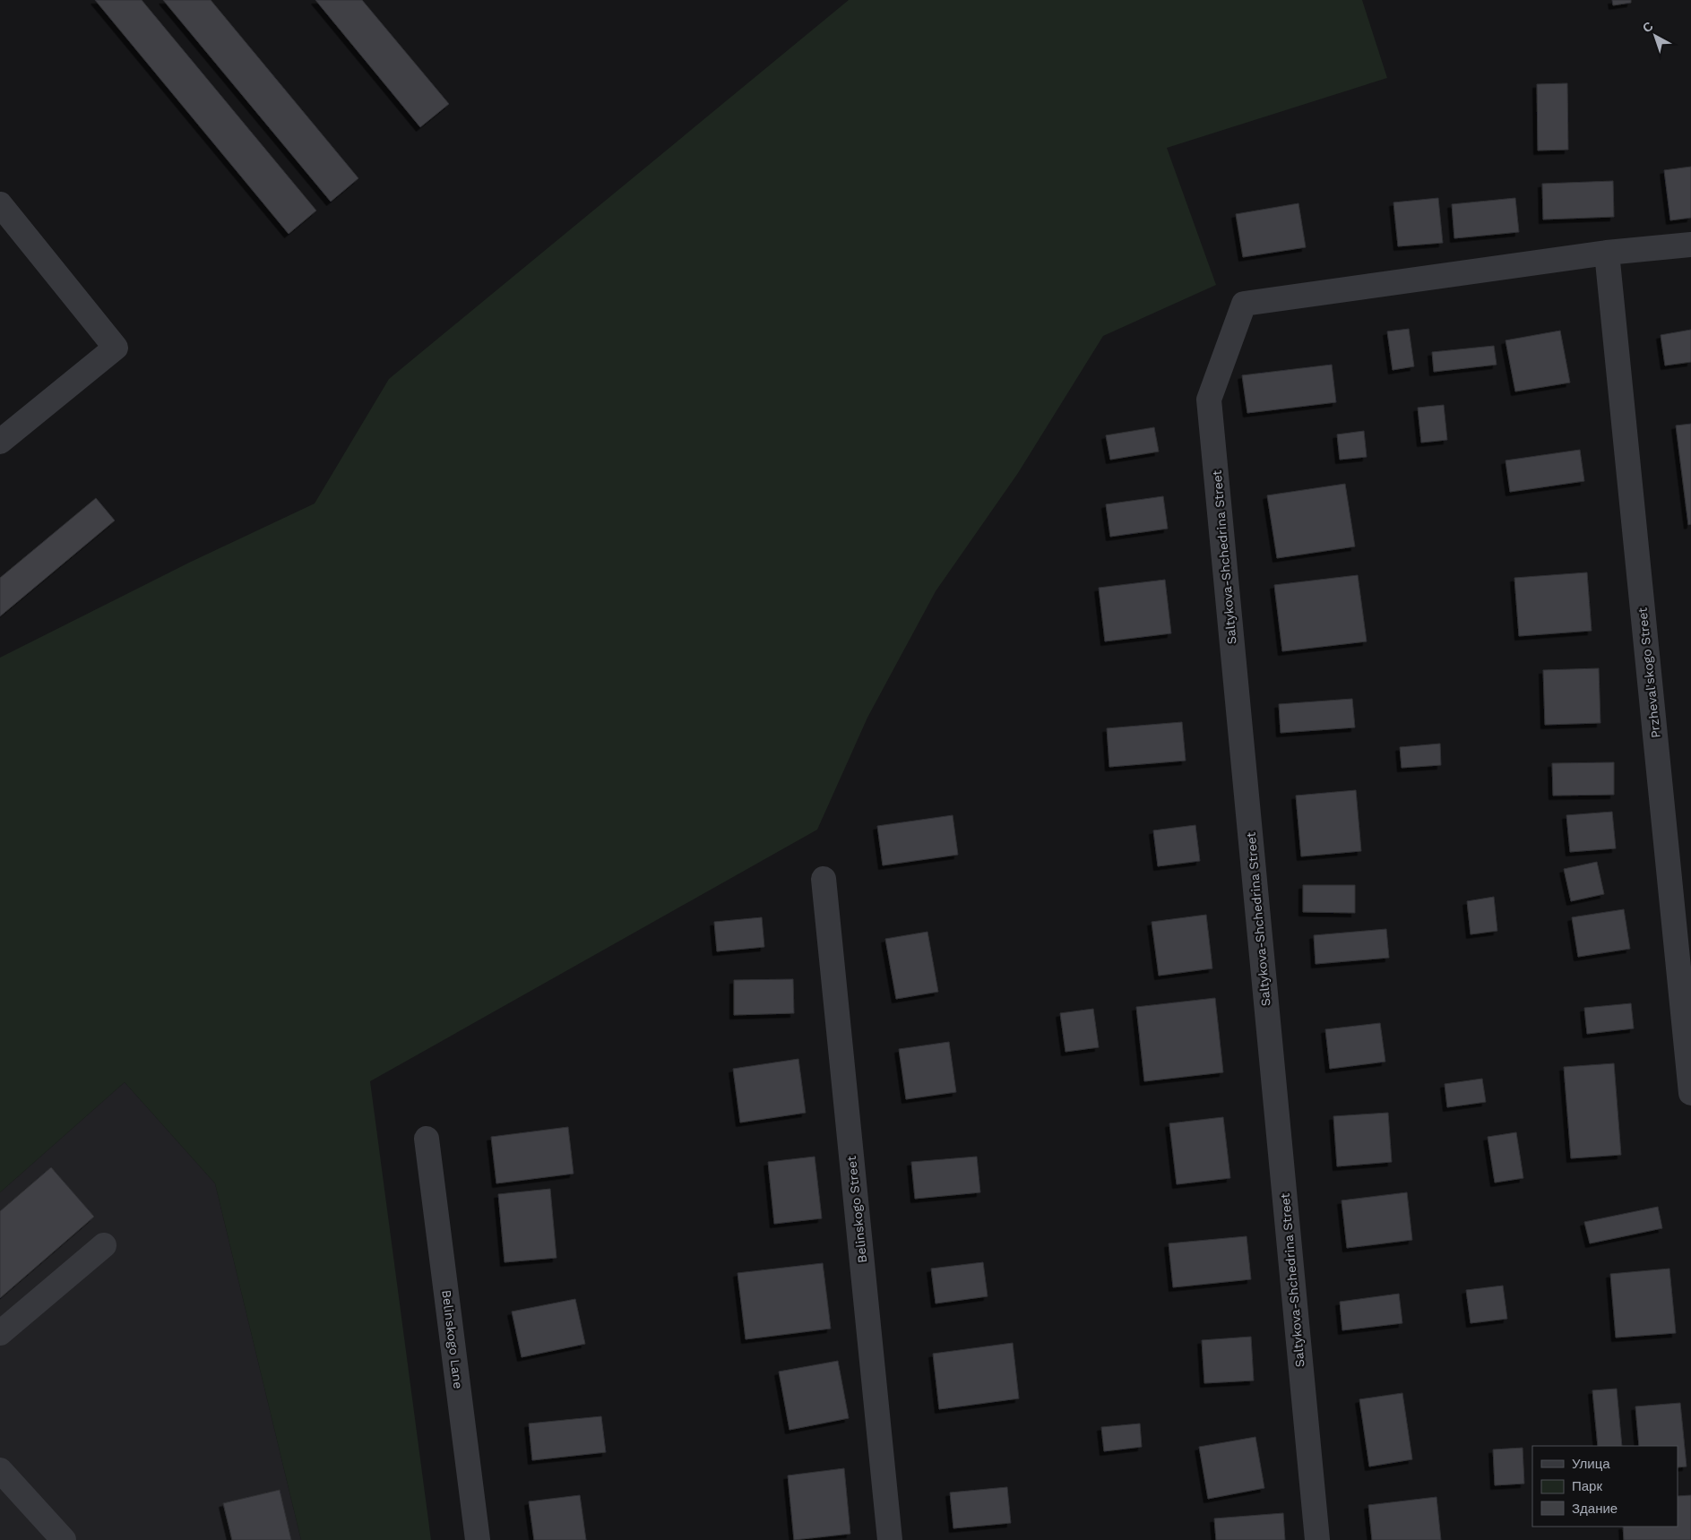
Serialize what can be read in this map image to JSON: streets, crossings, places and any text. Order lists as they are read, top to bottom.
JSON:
{
  "streets": {
    "street": [
      "Saltykova-Shchedrina Street",
      "Przheval'skogo Street",
      "Belinskogo Street",
      "Belinskogo Lane"
    ]
  },
  "crossings": [
    ["Saltykova-Shchedrina Street", "Przheval'skogo Street"]
  ],
  "legend": ["Улица", "Парк", "Здание"],
  "north": "top left"
}
